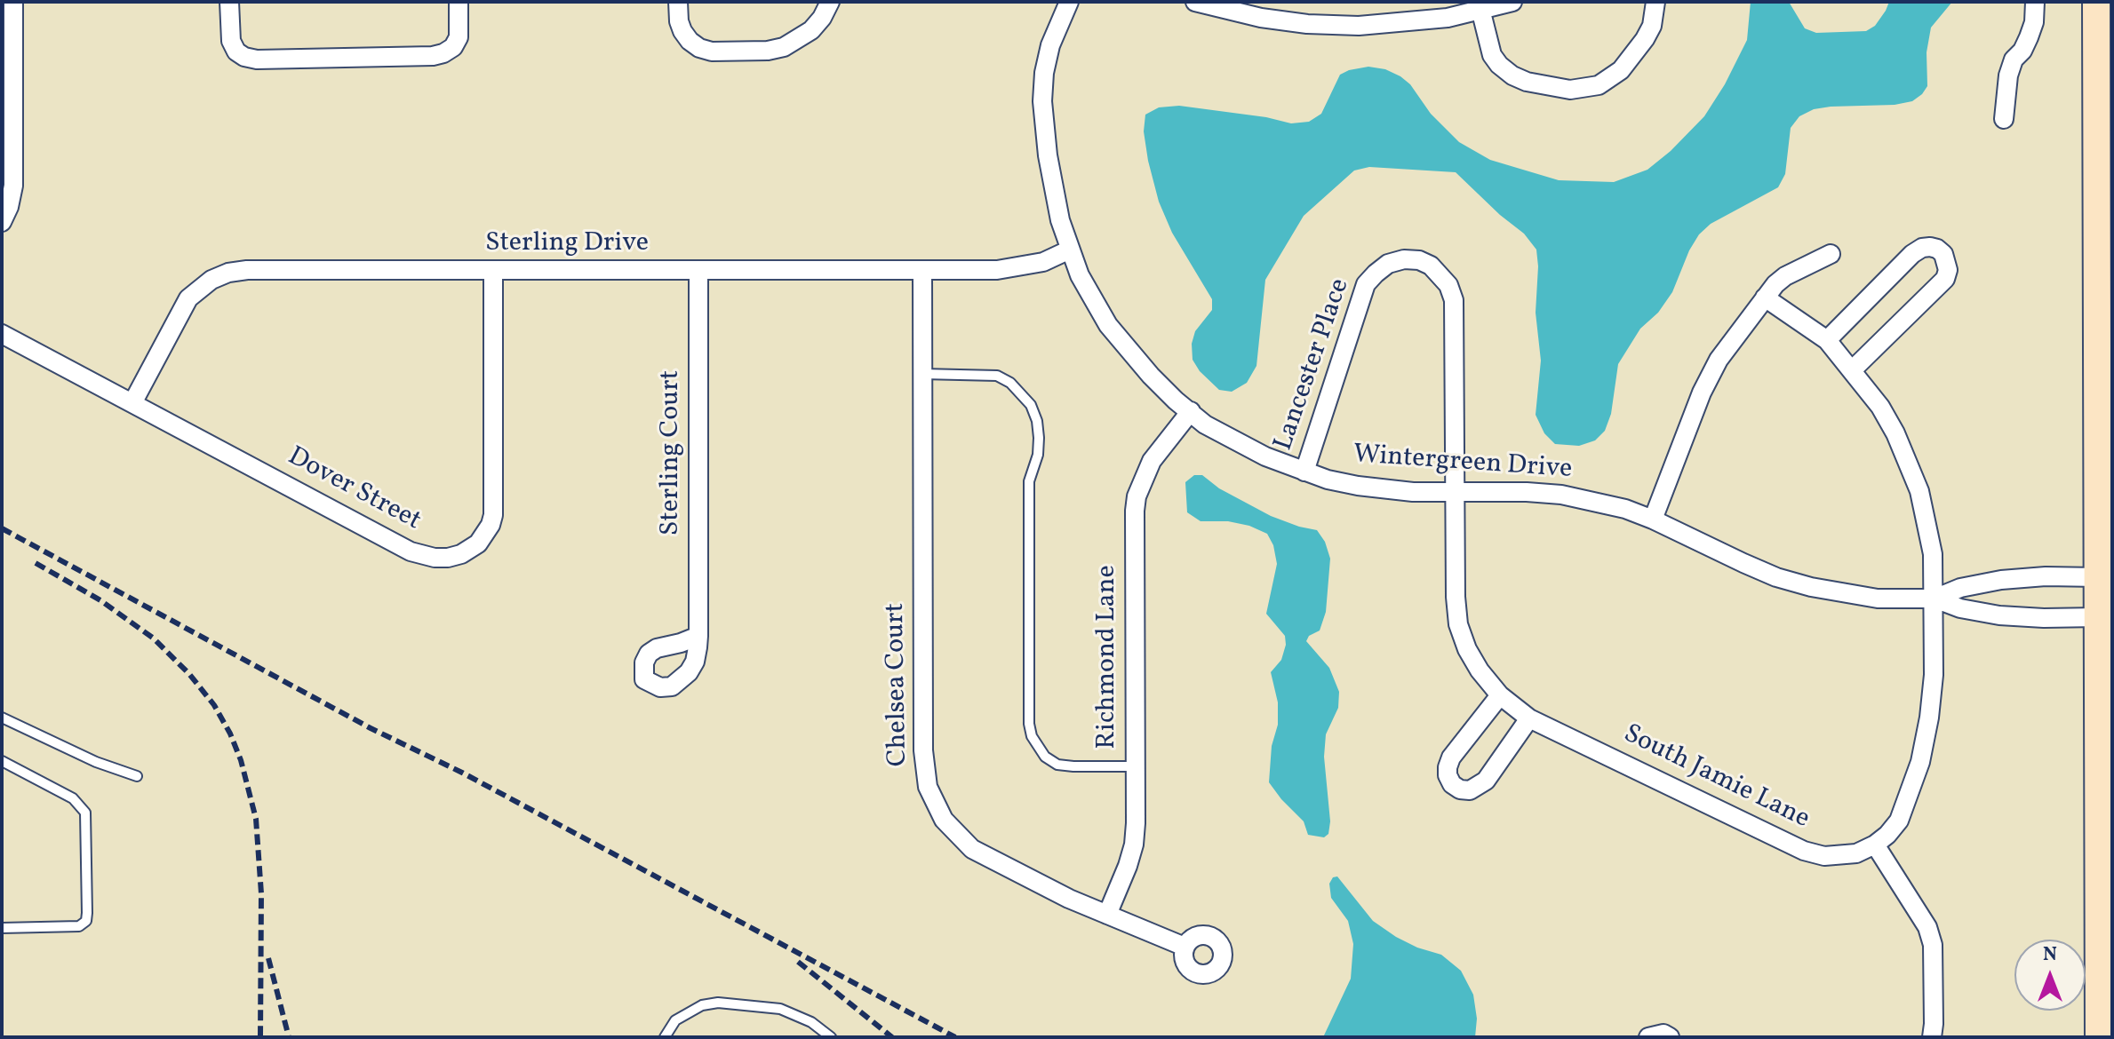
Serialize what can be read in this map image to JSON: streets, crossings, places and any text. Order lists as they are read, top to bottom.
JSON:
{
  "streets": {
    "street": [
      "Sterling Drive",
      "Lancester Place",
      "Sterling Court",
      "Wintergreen Drive",
      "Dover Street",
      "Richmond Lane",
      "Chelsea Court",
      "South Jamie Lane"
    ]
  },
  "crossings": [
    ["Sterling Drive", "Sterling Court"],
    ["Sterling Drive", "Wintergreen Drive"],
    ["Sterling Drive", "Dover Street"],
    ["Sterling Drive", "Chelsea Court"],
    ["Lancester Place", "Wintergreen Drive"],
    ["Lancester Place", "South Jamie Lane"],
    ["Wintergreen Drive", "Richmond Lane"],
    ["Wintergreen Drive", "South Jamie Lane"],
    ["Richmond Lane", "Chelsea Court"]
  ],
  "north": "top"
}
